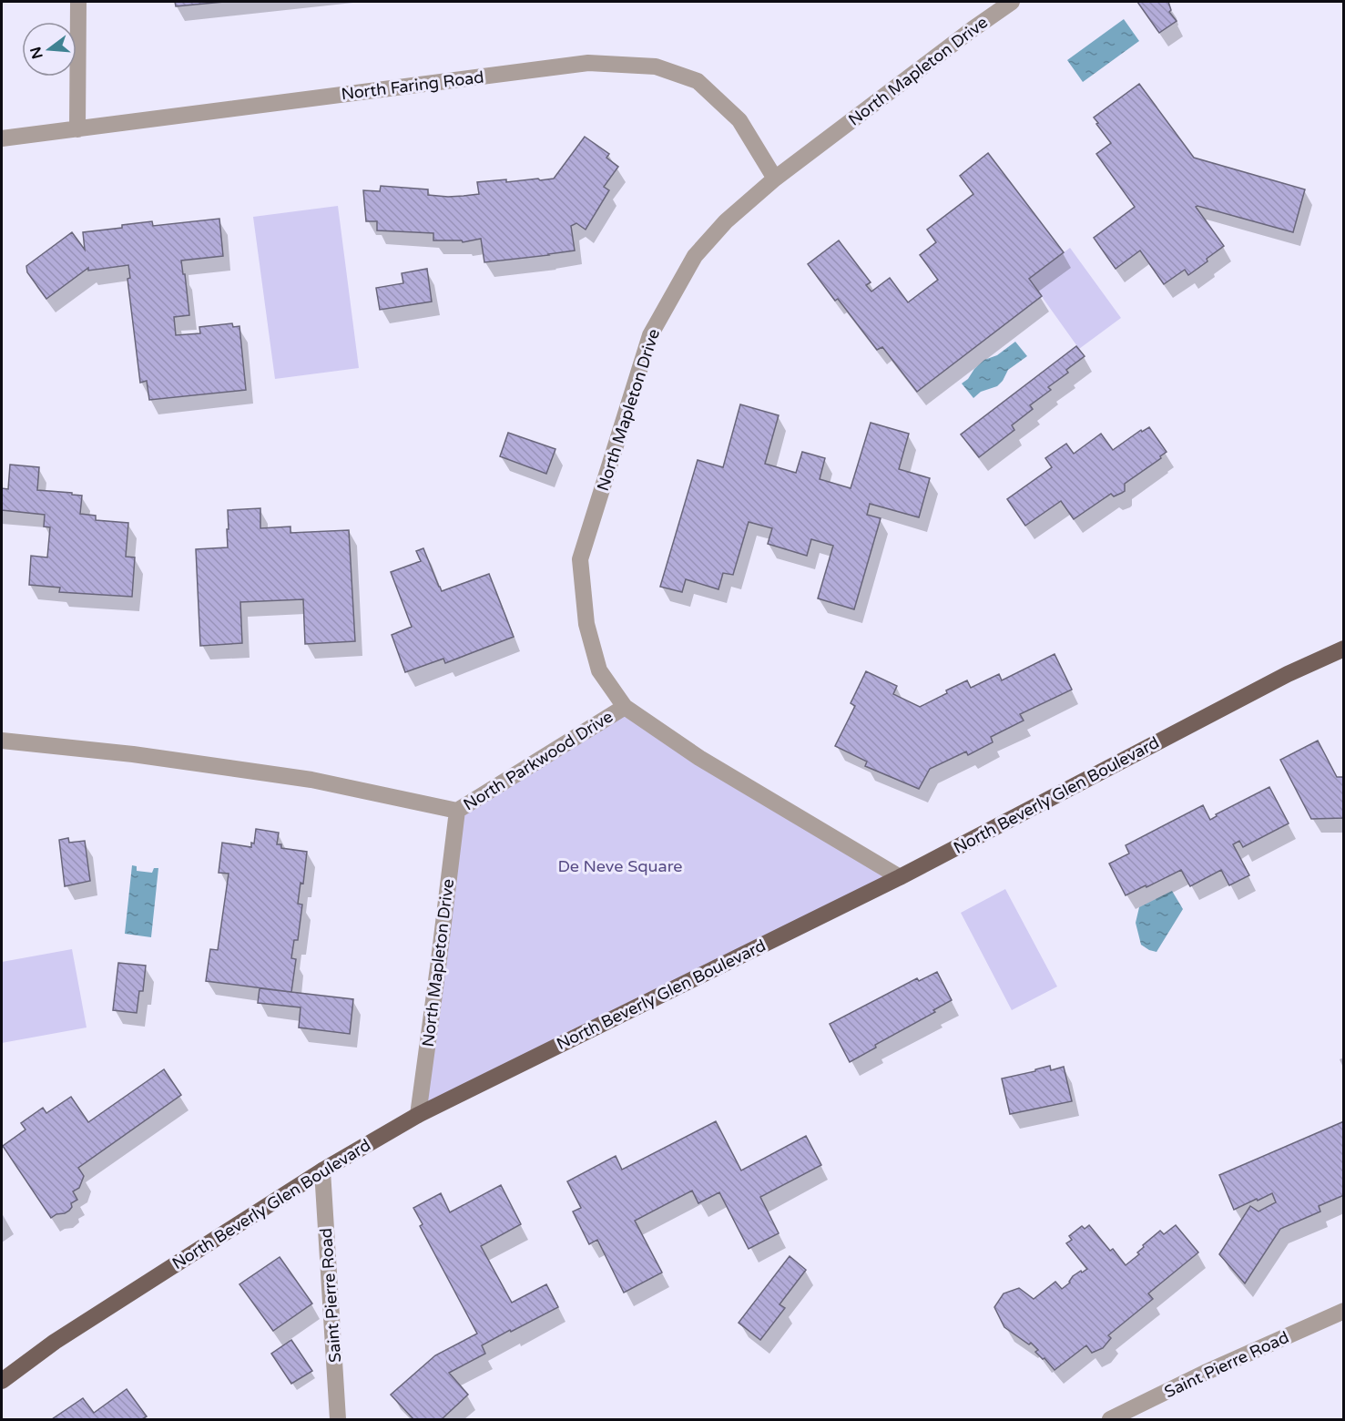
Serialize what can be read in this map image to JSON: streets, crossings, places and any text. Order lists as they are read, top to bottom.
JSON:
{
  "streets": {
    "main road": ["North Beverly Glen Boulevard"],
    "street": [
      "North Mapleton Drive",
      "North Faring Road",
      "North Parkwood Drive",
      "Saint Pierre Road"
    ]
  },
  "crossings": [
    ["North Mapleton Drive", "North Faring Road"],
    ["North Mapleton Drive", "North Parkwood Drive"],
    ["North Mapleton Drive", "North Beverly Glen Boulevard"],
    ["North Parkwood Drive", "North Beverly Glen Boulevard"],
    ["North Beverly Glen Boulevard", "Saint Pierre Road"]
  ],
  "parks": ["De Neve Square"],
  "north": "left"
}
